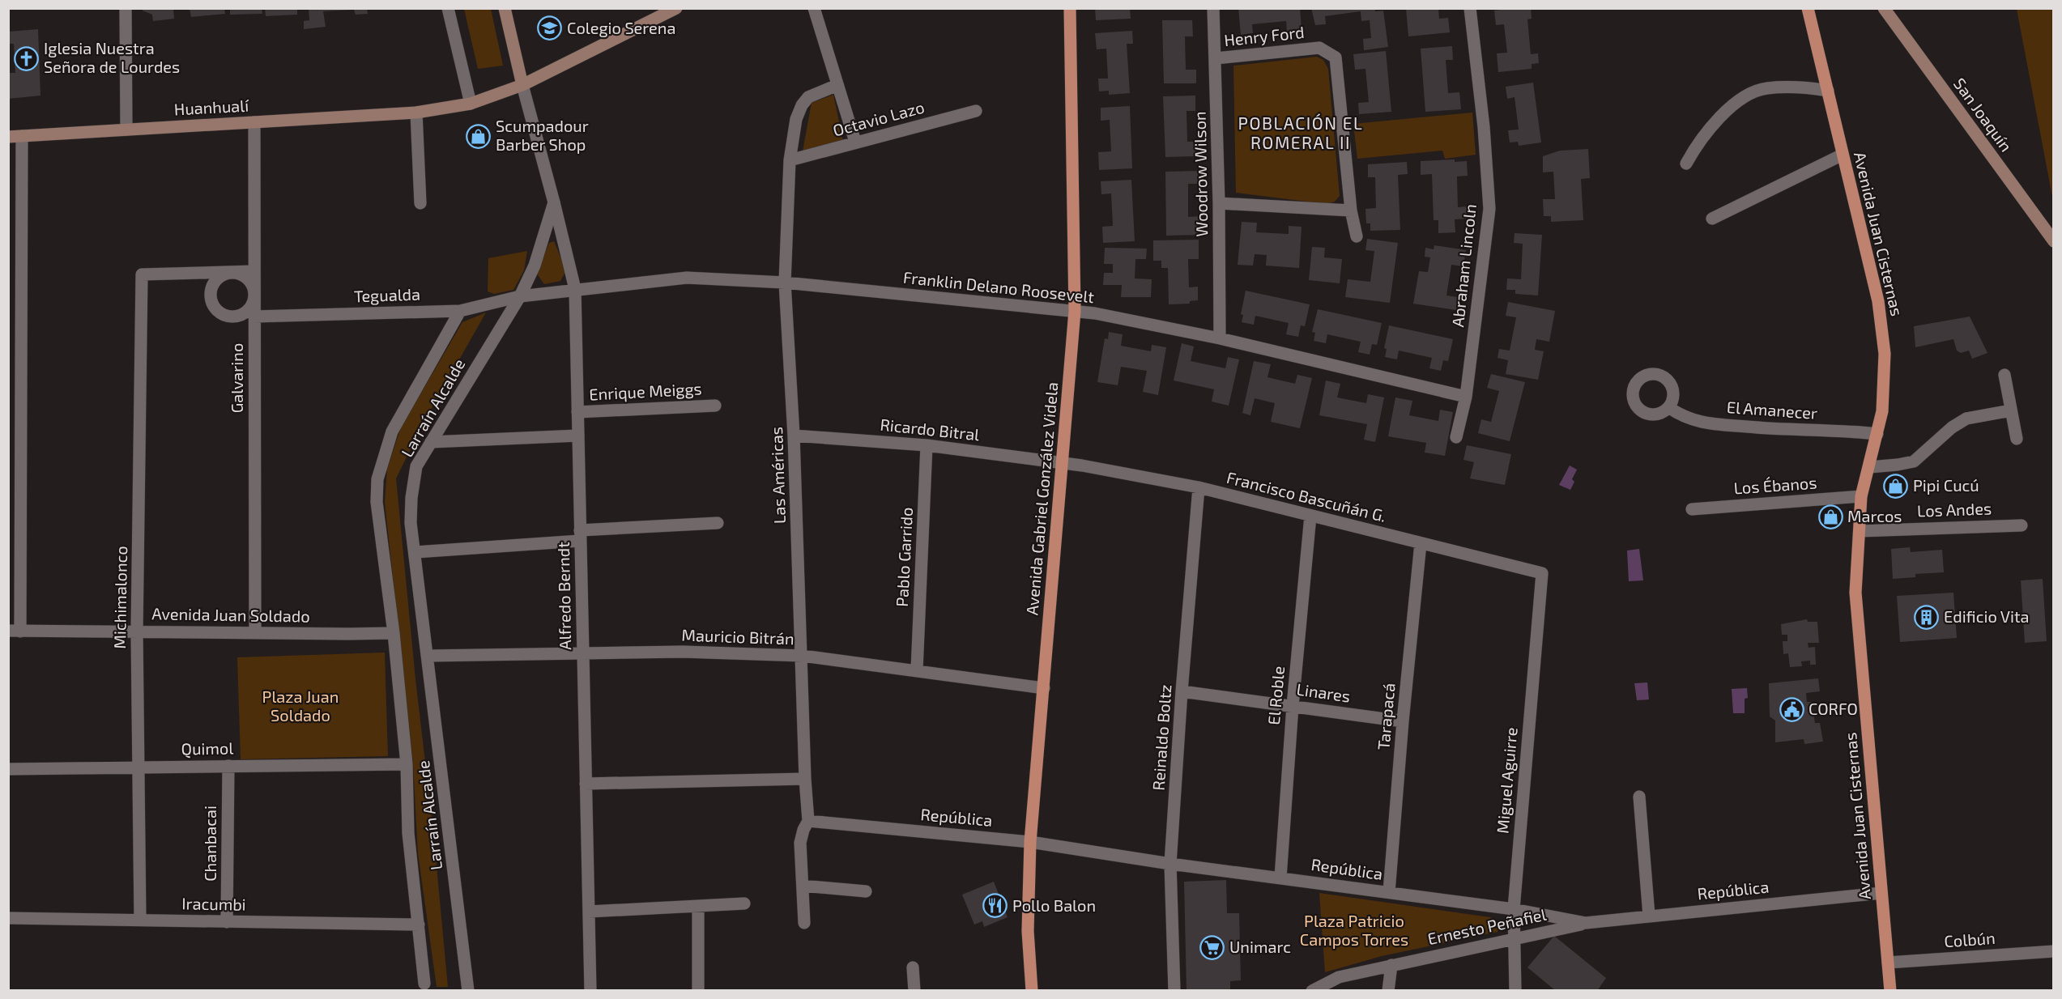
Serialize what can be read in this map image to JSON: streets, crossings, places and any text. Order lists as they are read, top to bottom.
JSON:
{
  "streets": {
    "main road": [
      "Huanhualí",
      "San Joaquín",
      "Avenida Juan Cisternas",
      "Avenida Gabriel González Videla"
    ],
    "street": [
      "Henry Ford",
      "Octavio Lazo",
      "Woodrow Wilson",
      "Abraham Lincoln",
      "Franklin Delano Roosevelt",
      "Tegualda",
      "Galvarino",
      "Enrique Meiggs",
      "Larraín Alcalde",
      "El Amanecer",
      "Ricardo Bitral",
      "Las Américas",
      "Los Ébanos",
      "Francisco Bascuñán G.",
      "Los Andes",
      "Pablo Garrido",
      "Alfredo Berndt",
      "Michimalonco",
      "Avenida Juan Soldado",
      "Mauricio Bitrán",
      "Linares",
      "El Roble",
      "Tarapacá",
      "Reinaldo Boltz",
      "Quimol",
      "Miguel Aguirre",
      "República",
      "Chanbacai",
      "Iracumbi",
      "Ernesto Peñafiel",
      "Colbún"
    ]
  },
  "crossings": [
    ["Henry Ford", "Woodrow Wilson"],
    ["Huanhualí", "Galvarino"],
    ["Octavio Lazo", "Las Américas"],
    ["Woodrow Wilson", "Franklin Delano Roosevelt"],
    ["Avenida Juan Cisternas", "El Amanecer"],
    ["Avenida Juan Cisternas", "Los Ébanos"],
    ["Avenida Juan Cisternas", "Los Andes"],
    ["Avenida Juan Cisternas", "República"],
    ["Avenida Juan Cisternas", "Colbún"],
    ["Abraham Lincoln", "Franklin Delano Roosevelt"],
    ["Franklin Delano Roosevelt", "Tegualda"],
    ["Franklin Delano Roosevelt", "Larraín Alcalde"],
    ["Franklin Delano Roosevelt", "Las Américas"],
    ["Franklin Delano Roosevelt", "Avenida Gabriel González Videla"],
    ["Franklin Delano Roosevelt", "Alfredo Berndt"],
    ["Tegualda", "Galvarino"],
    ["Tegualda", "Larraín Alcalde"],
    ["Galvarino", "Michimalonco"],
    ["Galvarino", "Avenida Juan Soldado"],
    ["Enrique Meiggs", "Alfredo Berndt"],
    ["Larraín Alcalde", "Alfredo Berndt"],
    ["Larraín Alcalde", "Avenida Juan Soldado"],
    ["Larraín Alcalde", "Mauricio Bitrán"],
    ["Larraín Alcalde", "Quimol"],
    ["Larraín Alcalde", "Iracumbi"],
    ["Ricardo Bitral", "Las Américas"],
    ["Ricardo Bitral", "Francisco Bascuñán G."],
    ["Ricardo Bitral", "Avenida Gabriel González Videla"],
    ["Ricardo Bitral", "Pablo Garrido"],
    ["Las Américas", "Mauricio Bitrán"],
    ["Las Américas", "República"],
    ["Francisco Bascuñán G.", "Avenida Gabriel González Videla"],
    ["Francisco Bascuñán G.", "El Roble"],
    ["Francisco Bascuñán G.", "Tarapacá"],
    ["Francisco Bascuñán G.", "Reinaldo Boltz"],
    ["Francisco Bascuñán G.", "Miguel Aguirre"],
    ["Avenida Gabriel González Videla", "Mauricio Bitrán"],
    ["Avenida Gabriel González Videla", "República"],
    ["Pablo Garrido", "Mauricio Bitrán"],
    ["Alfredo Berndt", "Mauricio Bitrán"],
    ["Michimalonco", "Avenida Juan Soldado"],
    ["Michimalonco", "Quimol"],
    ["Michimalonco", "Iracumbi"],
    ["Linares", "El Roble"],
    ["Linares", "Tarapacá"],
    ["Linares", "Reinaldo Boltz"],
    ["El Roble", "República"],
    ["Tarapacá", "República"],
    ["Reinaldo Boltz", "República"],
    ["Quimol", "Chanbacai"],
    ["Miguel Aguirre", "República"],
    ["Miguel Aguirre", "Ernesto Peñafiel"],
    ["República", "Ernesto Peñafiel"],
    ["Chanbacai", "Iracumbi"]
  ],
  "districts": ["POBLACIÓN EL ROMERAL II"],
  "parks": ["Plaza Juan Soldado", "Plaza Patricio Campos Torres"],
  "places": {
    "school or university": ["Colegio Serena"],
    "church": ["Iglesia Nuestra Señora de Lourdes"],
    "shop": ["Scumpadour Barber Shop", "Pipi Cucú", "Marcos"],
    "building": ["Edificio Vita"],
    "public building": ["CORFO"],
    "restaurant": ["Pollo Balon"],
    "supermarket": ["Unimarc"]
  }
}
